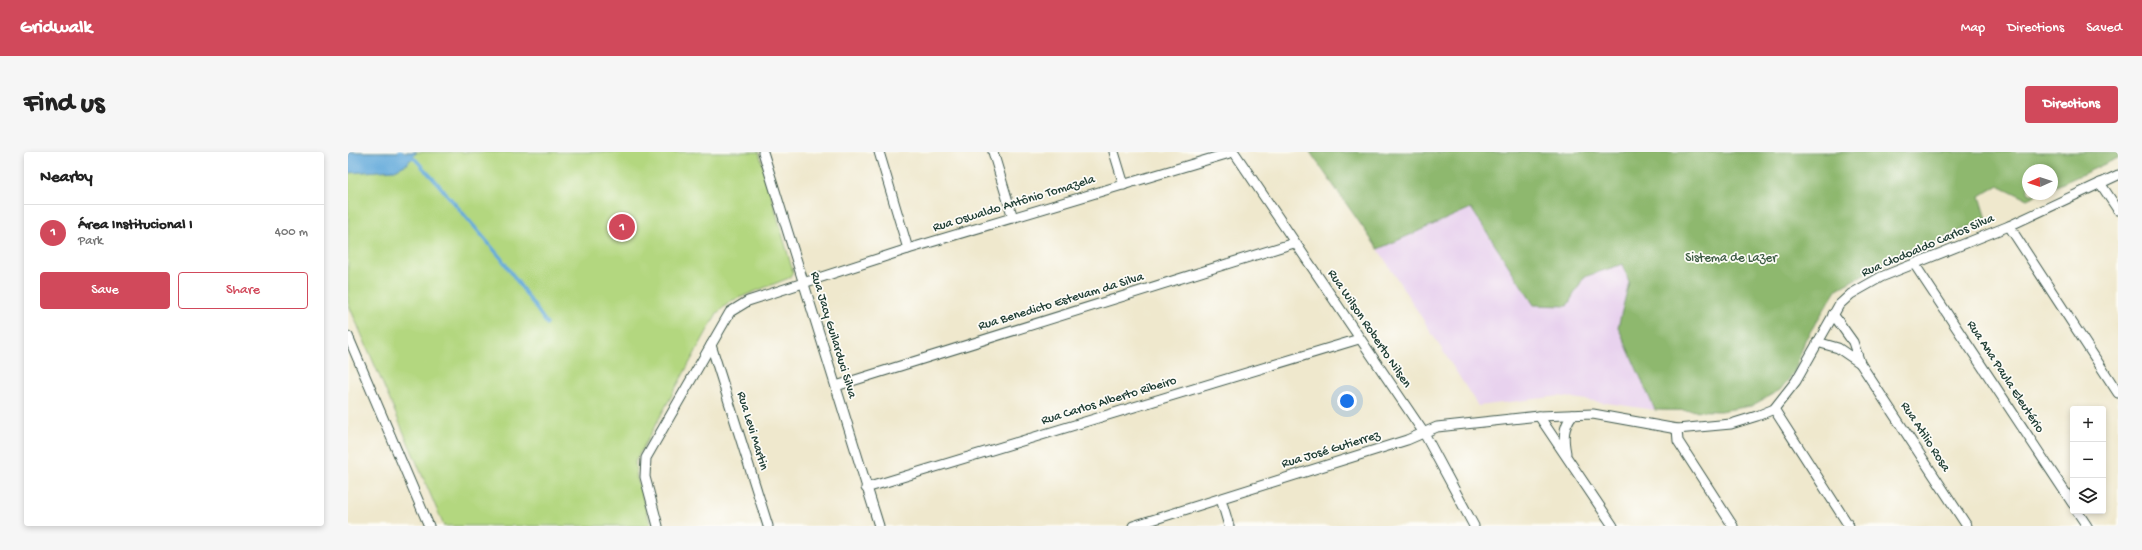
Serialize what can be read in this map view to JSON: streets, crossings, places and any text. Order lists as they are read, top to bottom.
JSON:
{
  "streets": {
    "street": [
      "Rua Oswaldo Antônio Tomazela",
      "Rua Clodoaldo Carlos Silva",
      "Rua Benedicto Estevam da Silva",
      "Rua Wilson Roberto Nilsen",
      "Rua Jacy Guilarduci Silva",
      "Rua Ana Paula Eleutério",
      "Rua Carlos Alberto Ribeiro",
      "Rua Levi Martin",
      "Rua Atilio Rosa",
      "Rua José Gutierrez"
    ]
  },
  "crossings": [
    ["Rua Oswaldo Antônio Tomazela", "Rua Wilson Roberto Nilsen"],
    ["Rua Oswaldo Antônio Tomazela", "Rua Jacy Guilarduci Silva"],
    ["Rua Oswaldo Antônio Tomazela", "Rua Levi Martin"],
    ["Rua Clodoaldo Carlos Silva", "Rua Ana Paula Eleutério"],
    ["Rua Clodoaldo Carlos Silva", "Rua Atilio Rosa"],
    ["Rua Clodoaldo Carlos Silva", "Rua José Gutierrez"],
    ["Rua Benedicto Estevam da Silva", "Rua Wilson Roberto Nilsen"],
    ["Rua Benedicto Estevam da Silva", "Rua Jacy Guilarduci Silva"],
    ["Rua Wilson Roberto Nilsen", "Rua Carlos Alberto Ribeiro"],
    ["Rua Wilson Roberto Nilsen", "Rua José Gutierrez"],
    ["Rua Jacy Guilarduci Silva", "Rua Carlos Alberto Ribeiro"]
  ],
  "parks": ["Sistema de Lazer"],
  "north": "left",
  "page": {
    "header": "Gridwalk",
    "nav": ["Map", "Directions", "Saved"],
    "buttons": [
      "Directions",
      ["Save", "Share"]
    ],
    "title": "Find us",
    "heading": "Nearby",
    "list": [
      {
        "mark": "1",
        "name": "Área Institucional I",
        "note": "Park",
        "value": "400 m"
      }
    ],
    "pins": "1",
    "map_buttons": ["+", "−"]
  }
}
